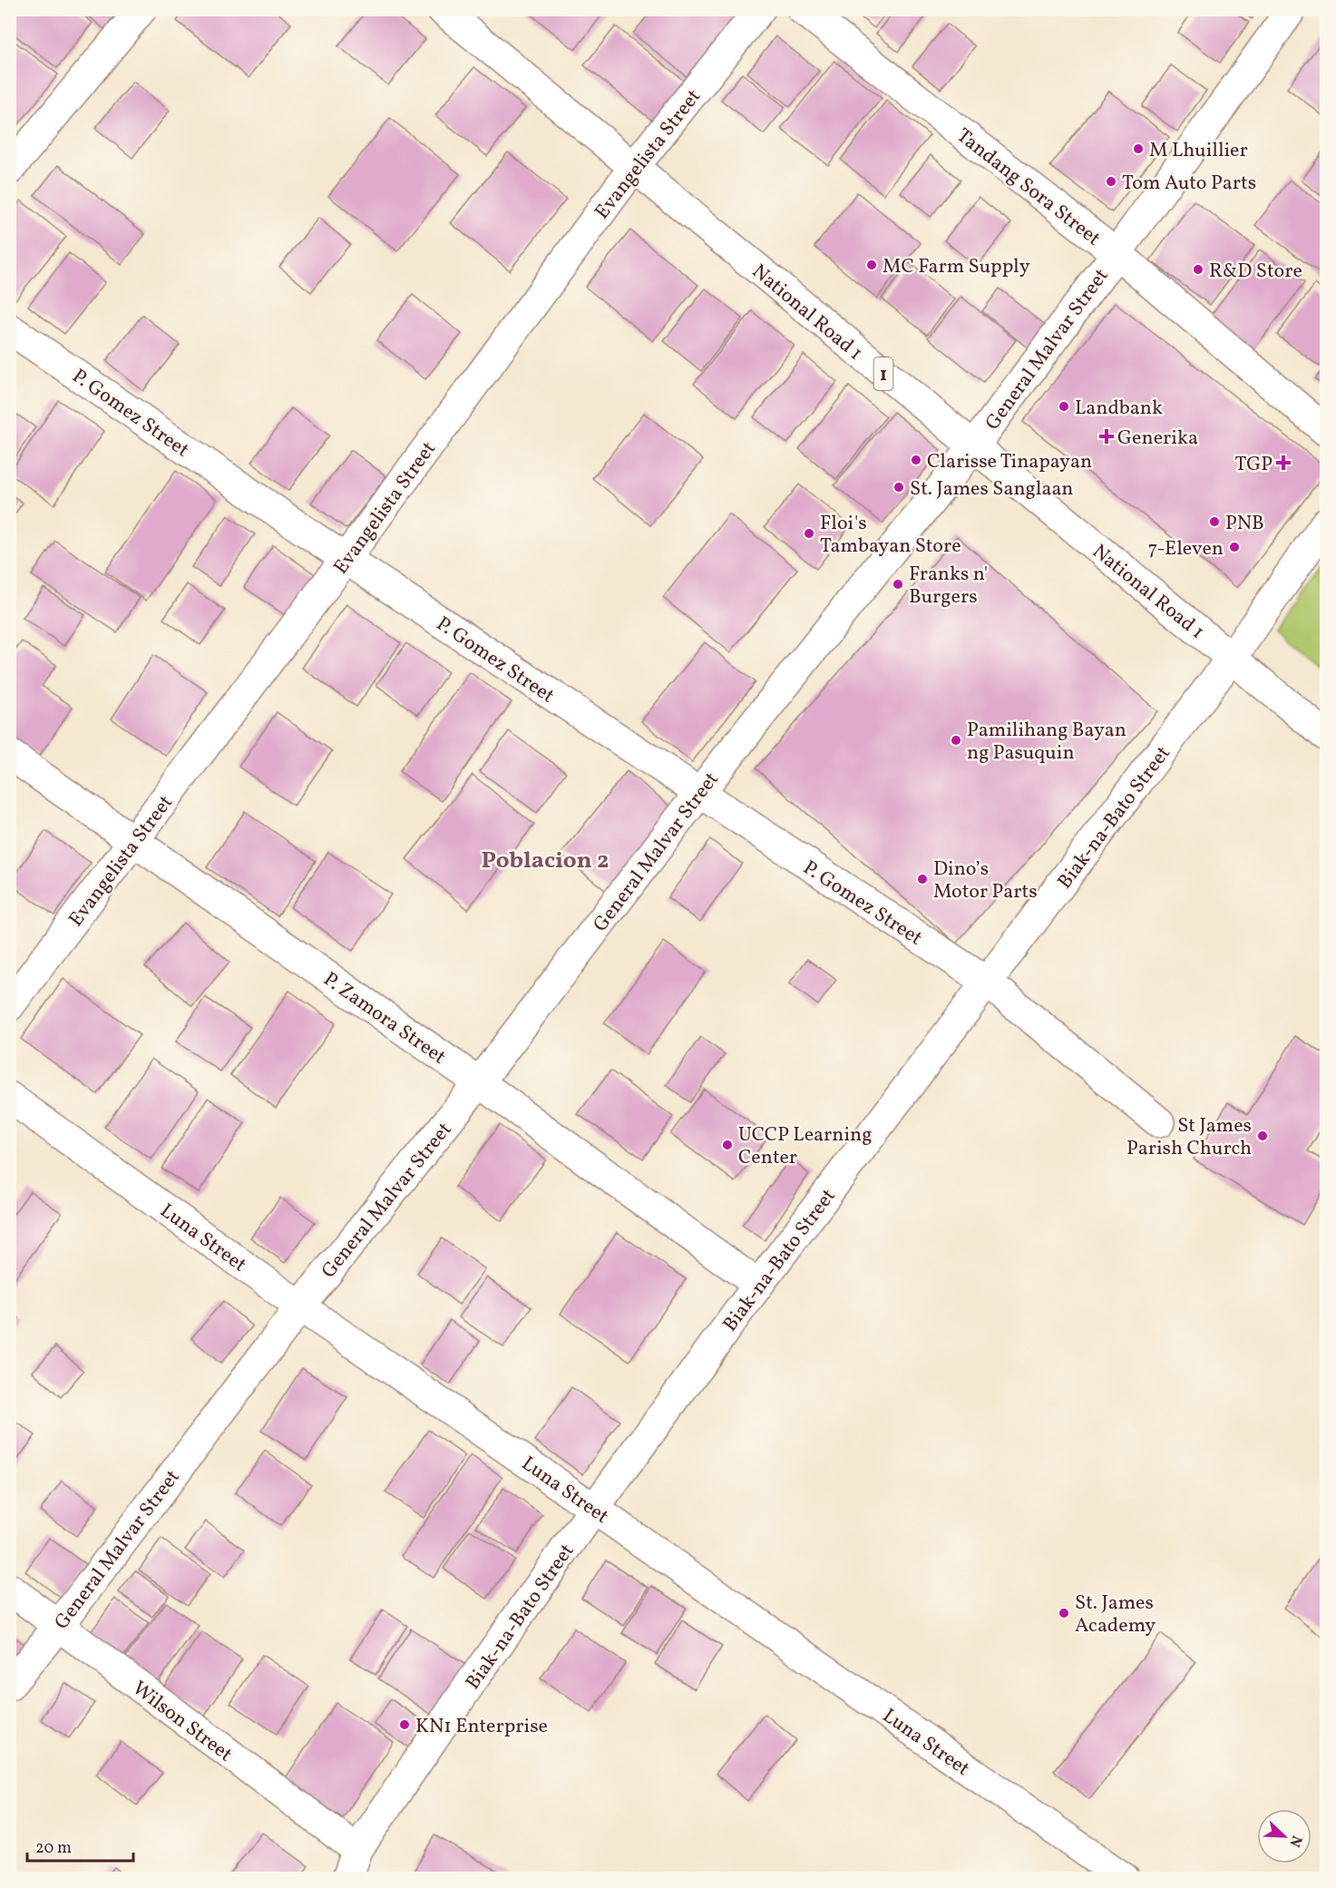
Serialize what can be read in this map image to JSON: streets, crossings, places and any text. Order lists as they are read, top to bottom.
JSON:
{
  "streets": {
    "street": [
      "Evangelista Street",
      "Tandang Sora Street",
      "National Road 1",
      "General Malvar Street",
      "1",
      "P. Gomez Street",
      "Biak-na-Bato Street",
      "P. Zamora Street",
      "Luna Street",
      "Wilson Street"
    ]
  },
  "crossings": [
    ["Evangelista Street", "National Road 1"],
    ["Evangelista Street", "P. Gomez Street"],
    ["Evangelista Street", "P. Zamora Street"],
    ["Tandang Sora Street", "General Malvar Street"],
    ["National Road 1", "General Malvar Street"],
    ["National Road 1", "Biak-na-Bato Street"],
    ["General Malvar Street", "P. Gomez Street"],
    ["General Malvar Street", "P. Zamora Street"],
    ["General Malvar Street", "Luna Street"],
    ["General Malvar Street", "Wilson Street"],
    ["P. Gomez Street", "Biak-na-Bato Street"],
    ["Biak-na-Bato Street", "P. Zamora Street"],
    ["Biak-na-Bato Street", "Luna Street"],
    ["Biak-na-Bato Street", "Wilson Street"]
  ],
  "districts": ["Poblacion 2"],
  "places": {
    "other": [
      "M Lhuillier",
      "Tom Auto Parts",
      "MC Farm Supply",
      "R&D Store",
      "Landbank",
      "Clarisse Tinapayan",
      "St. James Sanglaan",
      "PNB",
      "Floi's Tambayan Store",
      "7-Eleven",
      "Franks n' Burgers",
      "Pamilihang Bayan ng Pasuquin",
      "Dino’s Motor Parts",
      "St James Parish Church",
      "UCCP Learning Center",
      "St. James Academy",
      "KN1 Enterprise"
    ],
    "health": ["Generika", "TGP"]
  },
  "scale_bar": "20 m",
  "north": "bottom right"
}
